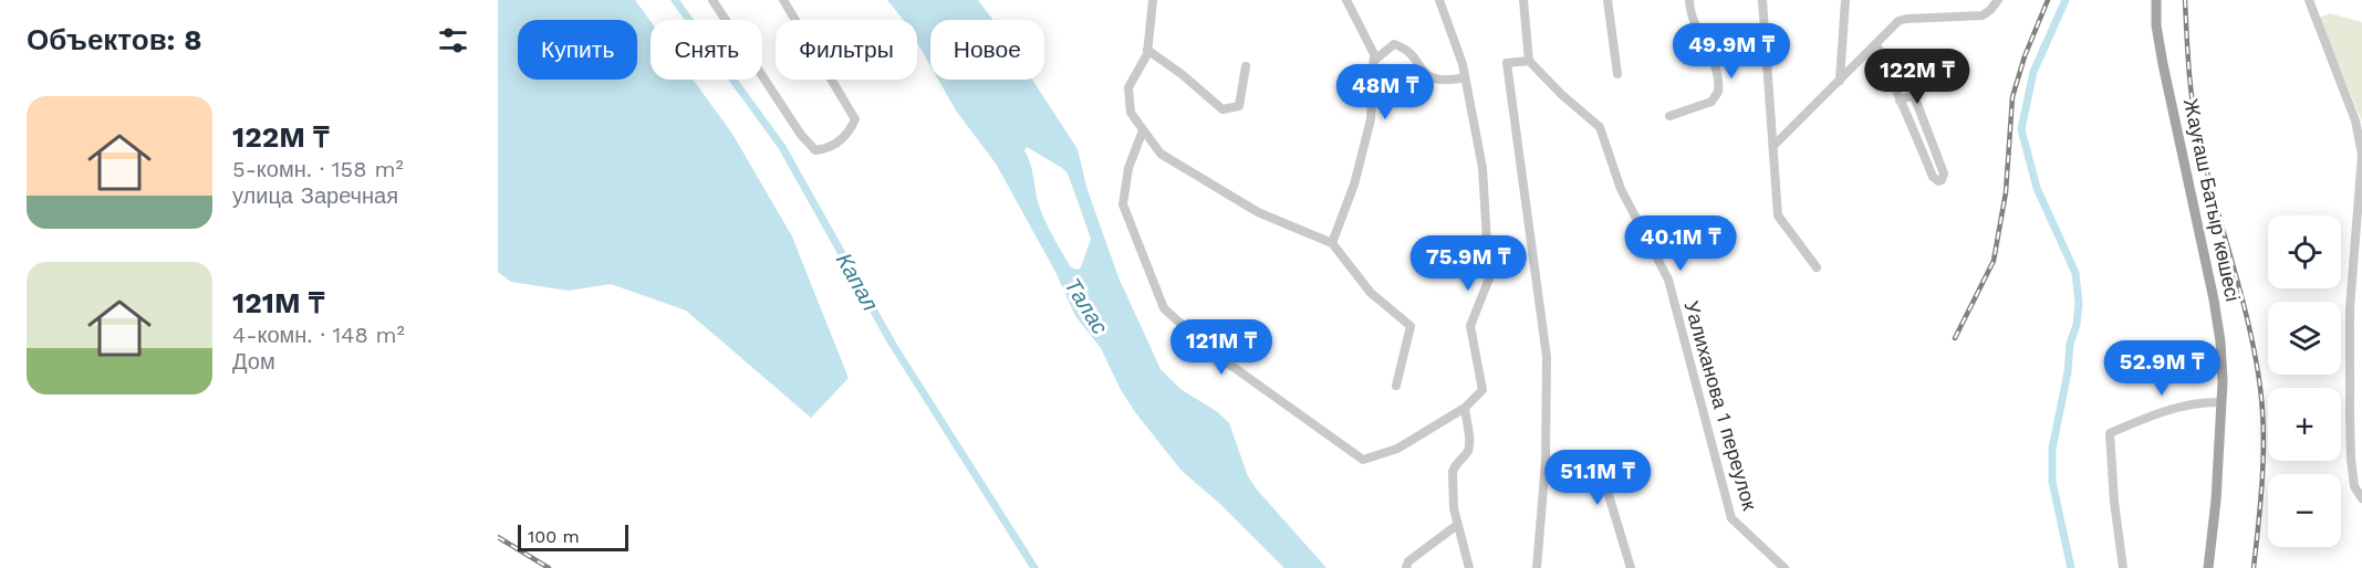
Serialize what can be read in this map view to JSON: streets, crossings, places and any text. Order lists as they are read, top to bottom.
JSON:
{
  "streets": {
    "main road": ["Жауғаш Батыр көшесі"],
    "street": ["Уалиханова 1 переулок"]
  },
  "water": ["Капал", "Талас"],
  "scale_bar": "100 m",
  "page": {
    "heading": "Объектов: 8",
    "chip": [
      "Купить",
      "Снять",
      "Фильтры",
      "Новое"
    ],
    "price": [
      "49.9M ₸",
      "122M ₸",
      "48M ₸",
      "40.1M ₸",
      "75.9M ₸",
      "121M ₸",
      "52.9M ₸",
      "51.1M ₸"
    ],
    "list": [
      {
        "name": "122M ₸",
        "note": "5-комн. · 158 m² · улица Заречная"
      },
      {
        "name": "121M ₸",
        "note": "4-комн. · 148 m² · Дом"
      }
    ],
    "map_buttons": ["+", "−"],
    "scale": "100 m"
  }
}
